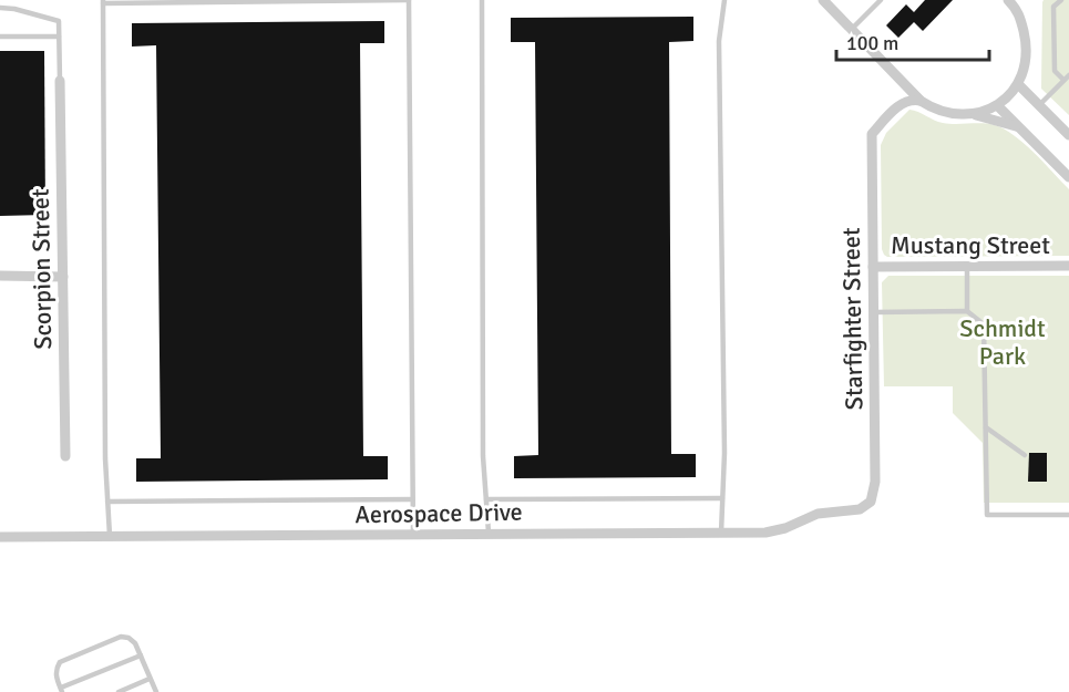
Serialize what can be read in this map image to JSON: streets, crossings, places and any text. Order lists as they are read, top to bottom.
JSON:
{
  "streets": {
    "street": [
      "Mustang Street",
      "Scorpion Street",
      "Starfighter Street",
      "Aerospace Drive"
    ]
  },
  "crossings": [
    ["Mustang Street", "Starfighter Street"],
    ["Starfighter Street", "Aerospace Drive"]
  ],
  "parks": ["Schmidt Park"],
  "scale_bar": "100 m"
}
